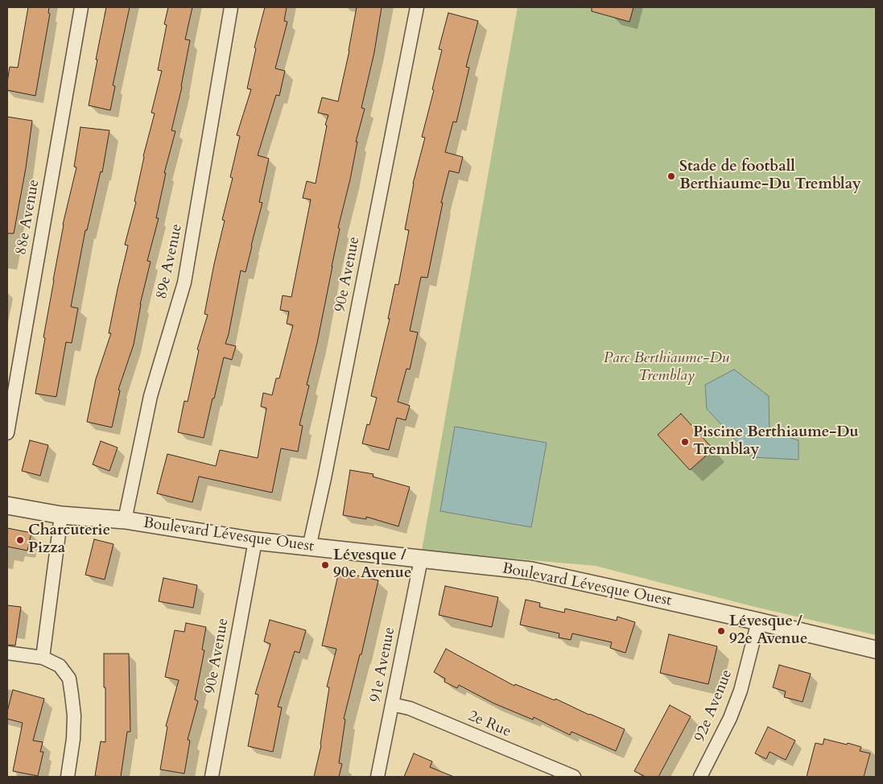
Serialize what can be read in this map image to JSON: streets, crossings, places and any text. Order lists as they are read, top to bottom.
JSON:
{
  "streets": {
    "street": [
      "88e Avenue",
      "89e Avenue",
      "90e Avenue",
      "Boulevard Lévesque Ouest",
      "91e Avenue",
      "92e Avenue",
      "2e Rue"
    ]
  },
  "crossings": [
    ["89e Avenue", "Boulevard Lévesque Ouest"],
    ["90e Avenue", "Boulevard Lévesque Ouest"],
    ["Boulevard Lévesque Ouest", "91e Avenue"],
    ["Boulevard Lévesque Ouest", "92e Avenue"],
    ["91e Avenue", "2e Rue"]
  ],
  "parks": ["Parc Berthiaume-Du Tremblay"],
  "places": [
    "Stade de football Berthiaume-Du Tremblay",
    "Piscine Berthiaume-Du Tremblay",
    "Charcuterie Pizza",
    "Lévesque / 90e Avenue",
    "Lévesque / 92e Avenue"
  ]
}
